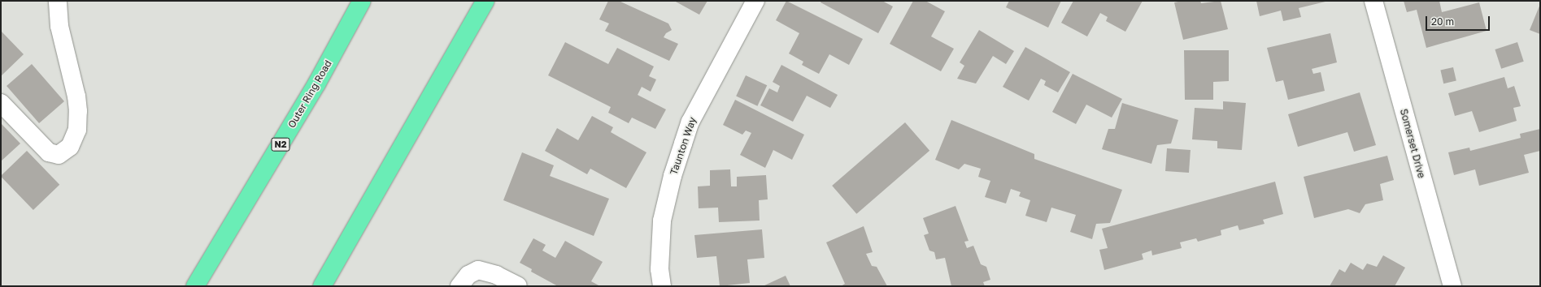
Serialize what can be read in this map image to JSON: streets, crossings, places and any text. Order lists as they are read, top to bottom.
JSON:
{
  "streets": {
    "highway": ["Outer Ring Road", "N2"],
    "street": ["Somerset Drive", "Taunton Way"]
  },
  "scale_bar": "20 m"
}
